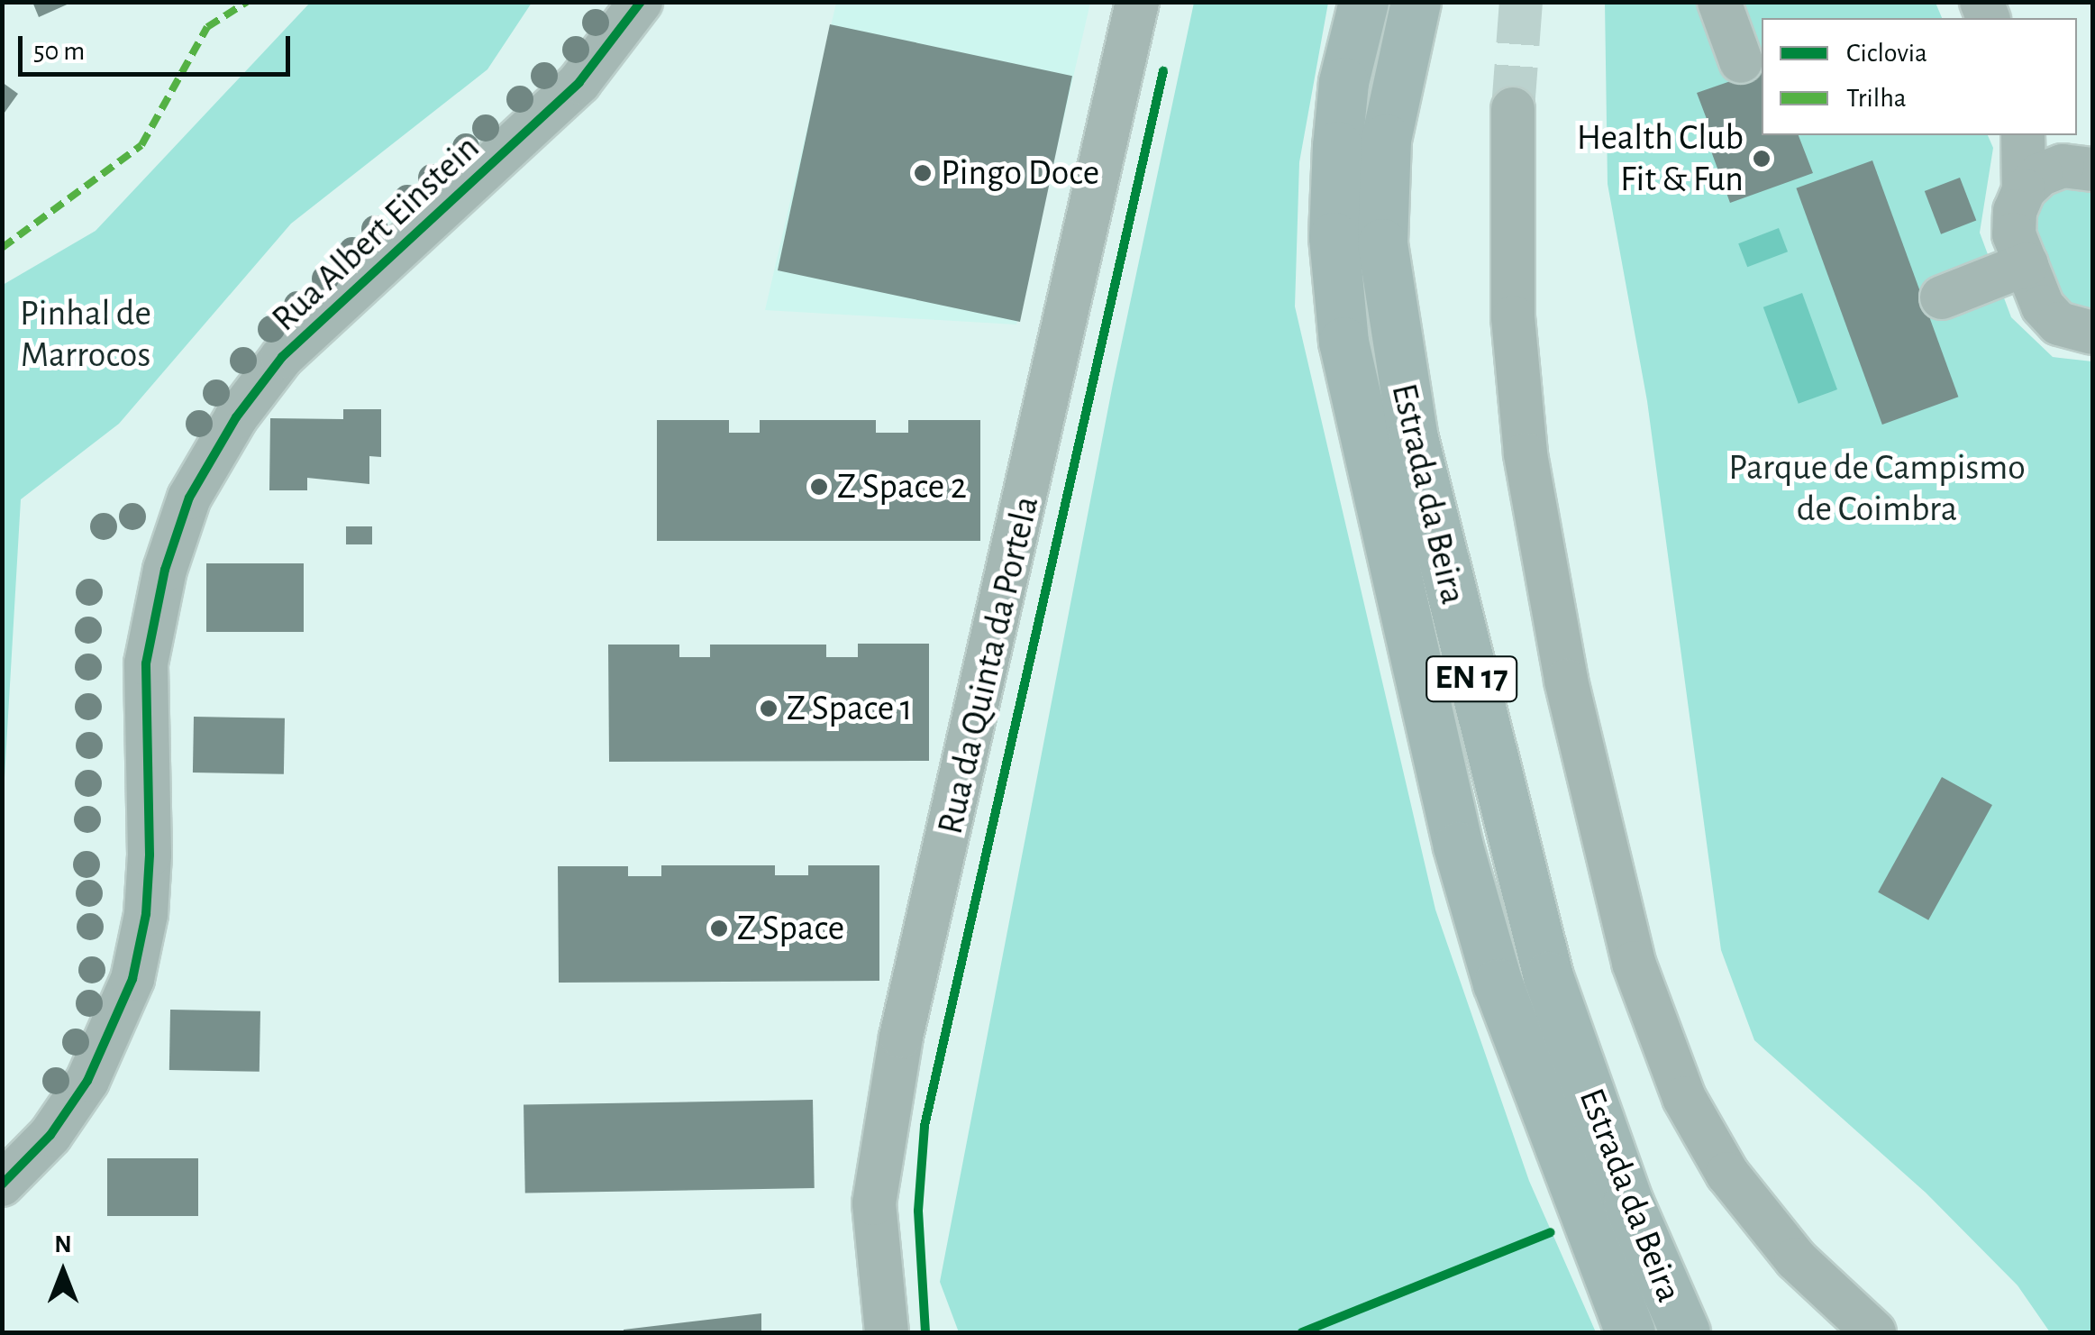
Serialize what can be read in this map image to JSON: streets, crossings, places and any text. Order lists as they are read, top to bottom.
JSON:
{
  "streets": {
    "main road": ["Estrada da Beira", "EN 17"],
    "street": ["Rua Albert Einstein", "Rua da Quinta da Portela"]
  },
  "parks": ["Pinhal de Marrocos", "Parque de Campismo de Coimbra"],
  "places": [
    "Health Club Fit & Fun",
    "Pingo Doce",
    "Z Space 2",
    "Z Space 1",
    "Z Space"
  ],
  "legend": ["Ciclovia", "Trilha"],
  "scale_bar": "50 m",
  "north": "top"
}
